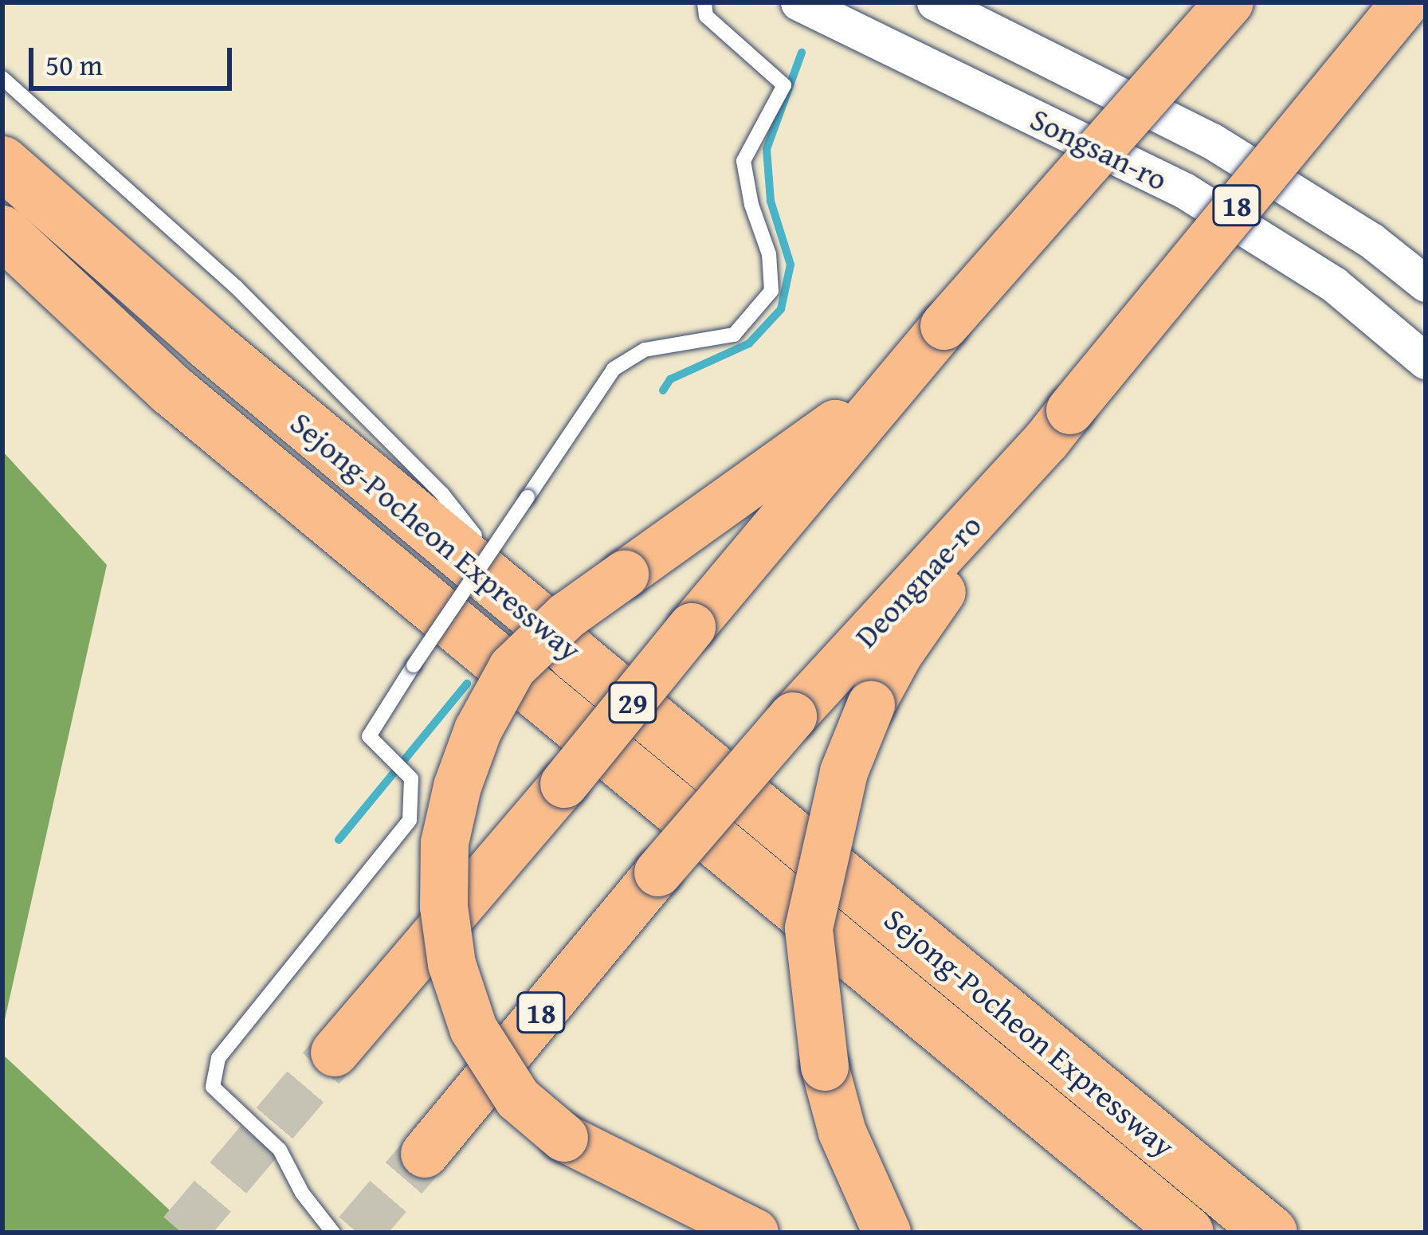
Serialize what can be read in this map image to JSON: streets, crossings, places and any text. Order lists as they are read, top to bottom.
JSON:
{
  "streets": {
    "highway": [
      "18",
      "Sejong-Pocheon Expressway",
      "Deongnae-ro",
      "29"
    ],
    "street": ["Songsan-ro"]
  },
  "scale_bar": "50 m"
}
